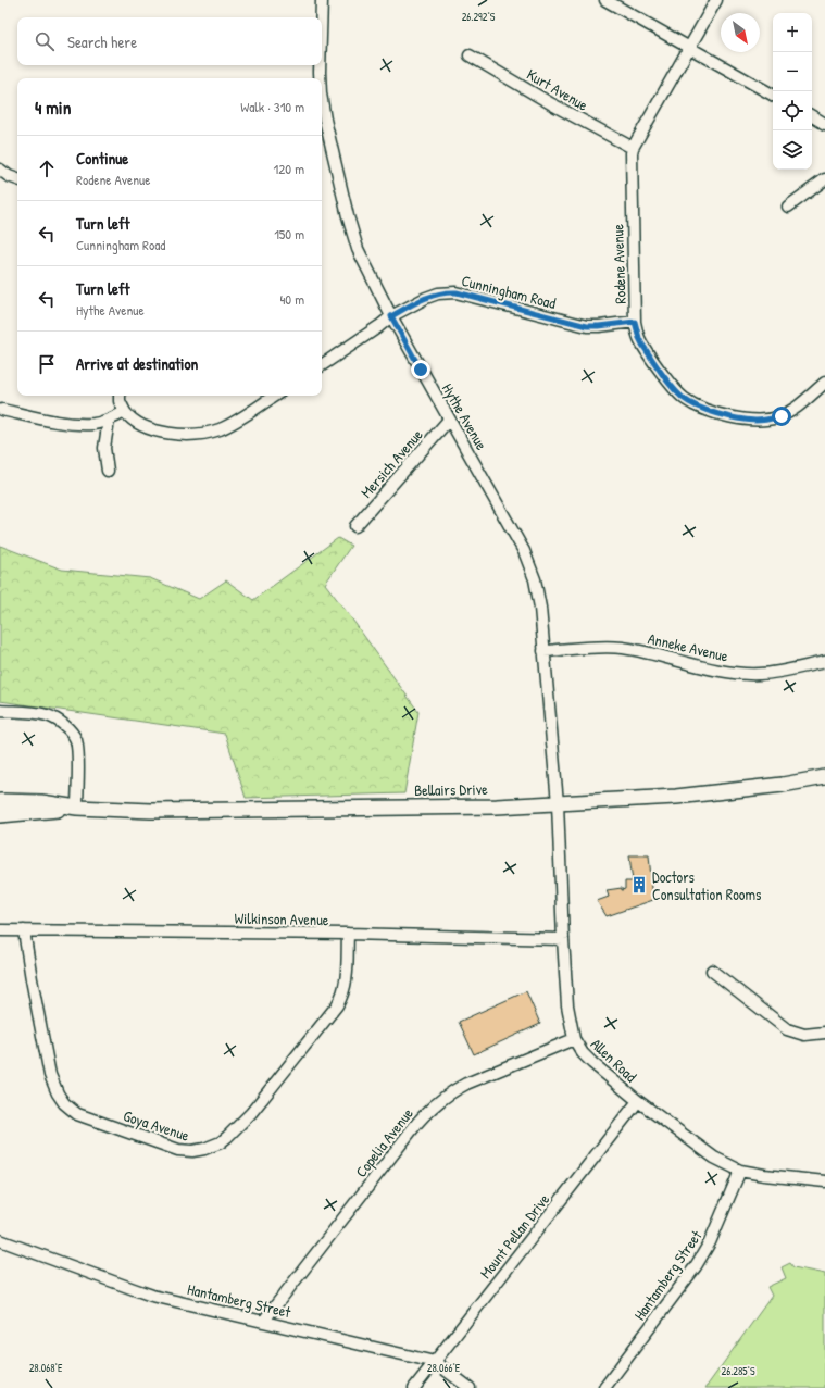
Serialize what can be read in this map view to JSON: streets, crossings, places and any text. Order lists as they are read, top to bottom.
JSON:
{
  "streets": {
    "street": [
      "Kurt Avenue",
      "Rodene Avenue",
      "Cunningham Road",
      "Hythe Avenue",
      "Mersich Avenue",
      "Anneke Avenue",
      "Bellairs Drive",
      "Wilkinson Avenue",
      "Allen Road",
      "Goya Avenue",
      "Copelia Avenue",
      "Mount Pellan Drive",
      "Hantamberg Street"
    ]
  },
  "crossings": [
    ["Kurt Avenue", "Rodene Avenue"],
    ["Rodene Avenue", "Cunningham Road"],
    ["Cunningham Road", "Hythe Avenue"],
    ["Hythe Avenue", "Mersich Avenue"],
    ["Hythe Avenue", "Anneke Avenue"],
    ["Hythe Avenue", "Bellairs Drive"],
    ["Hythe Avenue", "Allen Road"],
    ["Bellairs Drive", "Allen Road"],
    ["Wilkinson Avenue", "Allen Road"],
    ["Wilkinson Avenue", "Goya Avenue"],
    ["Allen Road", "Copelia Avenue"],
    ["Allen Road", "Mount Pellan Drive"],
    ["Allen Road", "Hantamberg Street"],
    ["Copelia Avenue", "Hantamberg Street"],
    ["Mount Pellan Drive", "Hantamberg Street"]
  ],
  "places": {
    "building": ["Doctors Consultation Rooms"]
  },
  "north": "bottom right",
  "page": {
    "map_buttons": ["+", "−"],
    "search": "Search here",
    "heading": ["4 min", "Walk · 310 m"],
    "list": [
      ["Continue", "Rodene Avenue", "120 m"],
      ["Turn left", "Cunningham Road", "150 m"],
      ["Turn left", "Hythe Avenue", "40 m"],
      "Arrive at destination"
    ]
  },
  "coordinates": [
    "26.292°S",
    "28.068°E",
    "28.066°E",
    "26.285°S"
  ]
}
